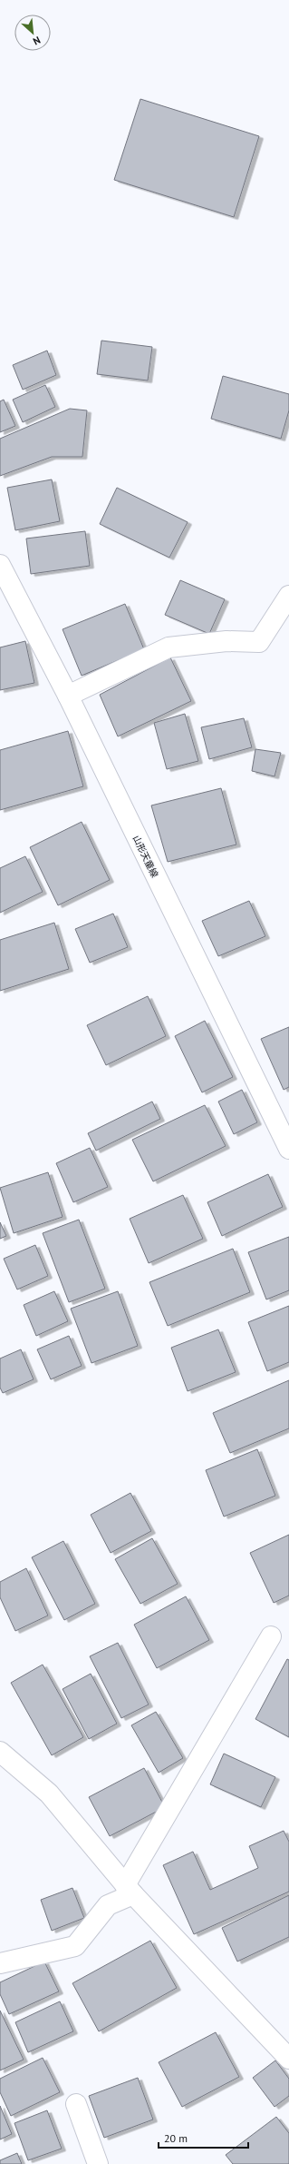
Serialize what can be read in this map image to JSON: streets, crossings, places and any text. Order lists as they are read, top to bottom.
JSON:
{
  "streets": {
    "main road": ["山形天童線"]
  },
  "scale_bar": "20 m",
  "north": "bottom right"
}
